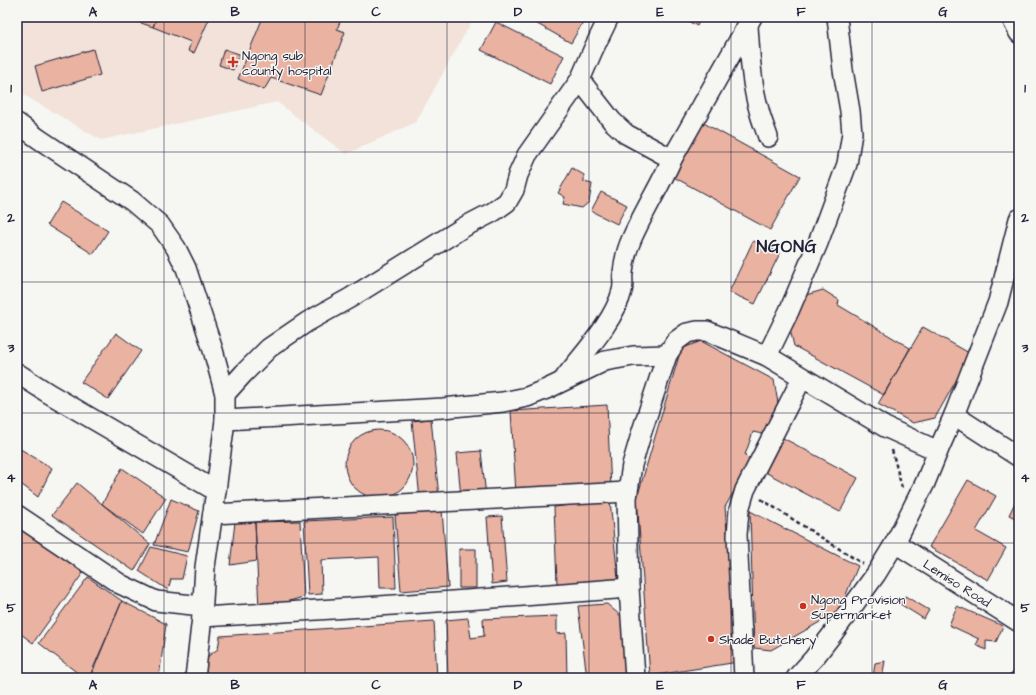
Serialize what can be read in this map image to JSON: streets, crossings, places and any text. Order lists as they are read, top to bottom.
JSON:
{
  "streets": {
    "street": ["Lemiso Road"]
  },
  "districts": ["NGONG"],
  "places": {
    "health": ["Ngong sub county hospital"],
    "other": ["Ngong Provision Supermarket", "Shade Butchery"]
  },
  "grid": {
    "columns": [
      "A",
      "B",
      "C",
      "D",
      "E",
      "F",
      "G"
    ],
    "rows": [
      "1",
      "2",
      "3",
      "4",
      "5"
    ]
  }
}
